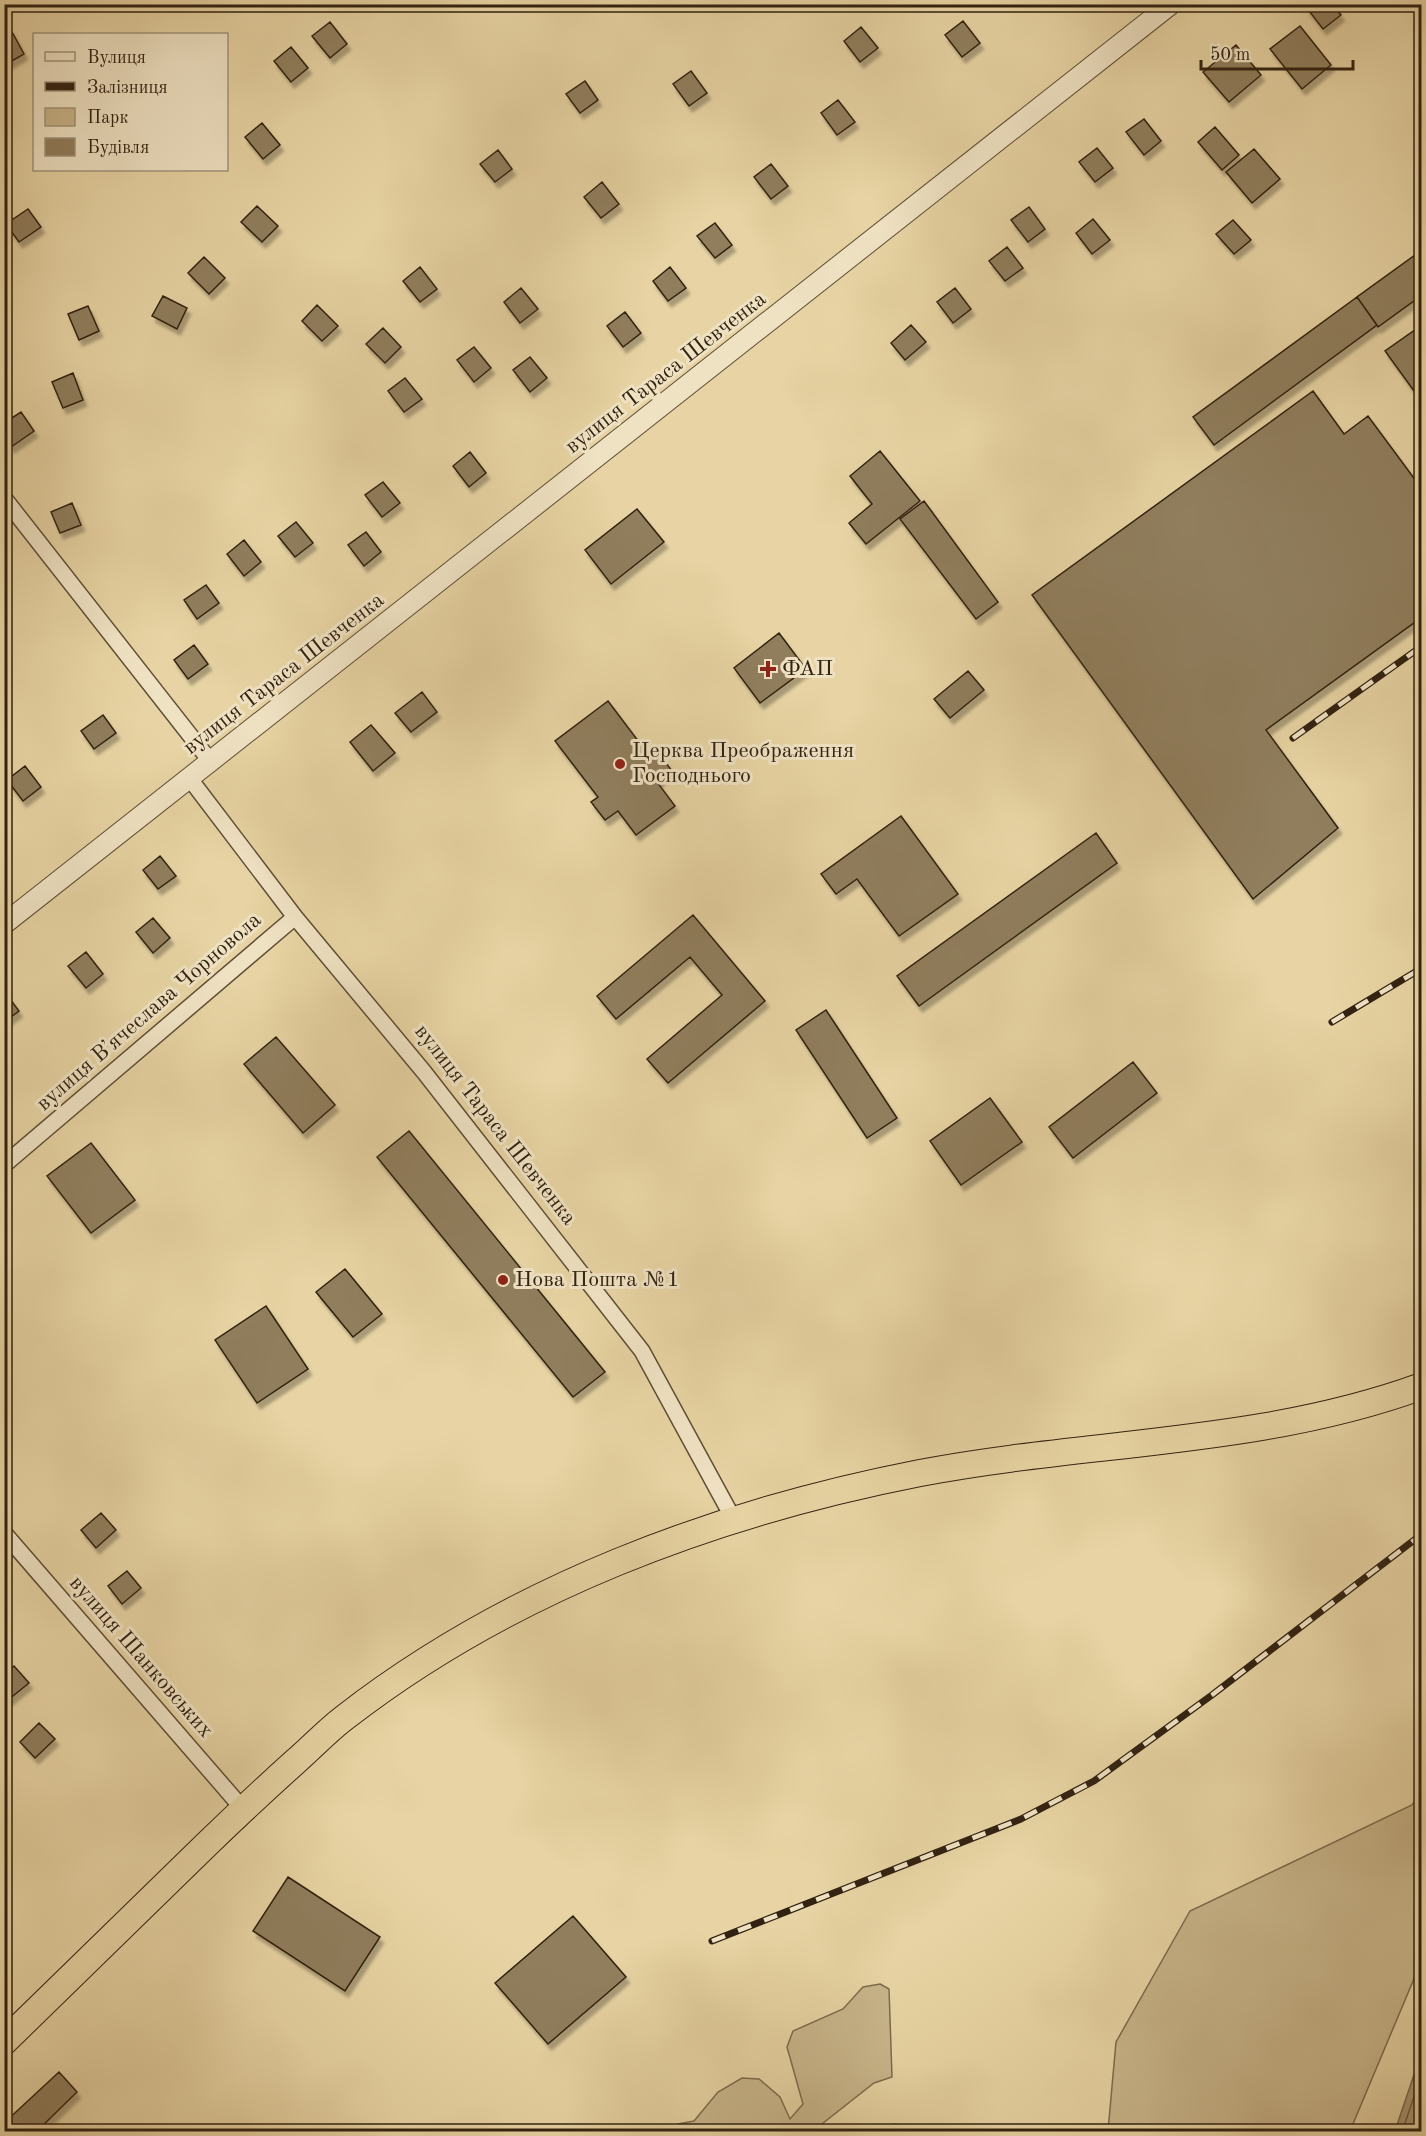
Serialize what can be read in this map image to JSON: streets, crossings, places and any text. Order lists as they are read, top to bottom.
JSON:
{
  "streets": {
    "street": ["вулиця Тараса Шевченка", "вулиця Вʼячеслава Чорновола", "вулиця Шанковських"]
  },
  "crossings": [
    ["вулиця Тараса Шевченка", "вулиця Вʼячеслава Чорновола"]
  ],
  "places": {
    "health": ["ФАП"],
    "other": ["Церква Преображення Господнього", "Нова Пошта №1"]
  },
  "legend": [
    "Вулиця",
    "Залізниця",
    "Парк",
    "Будівля"
  ],
  "scale_bar": "50 m"
}
